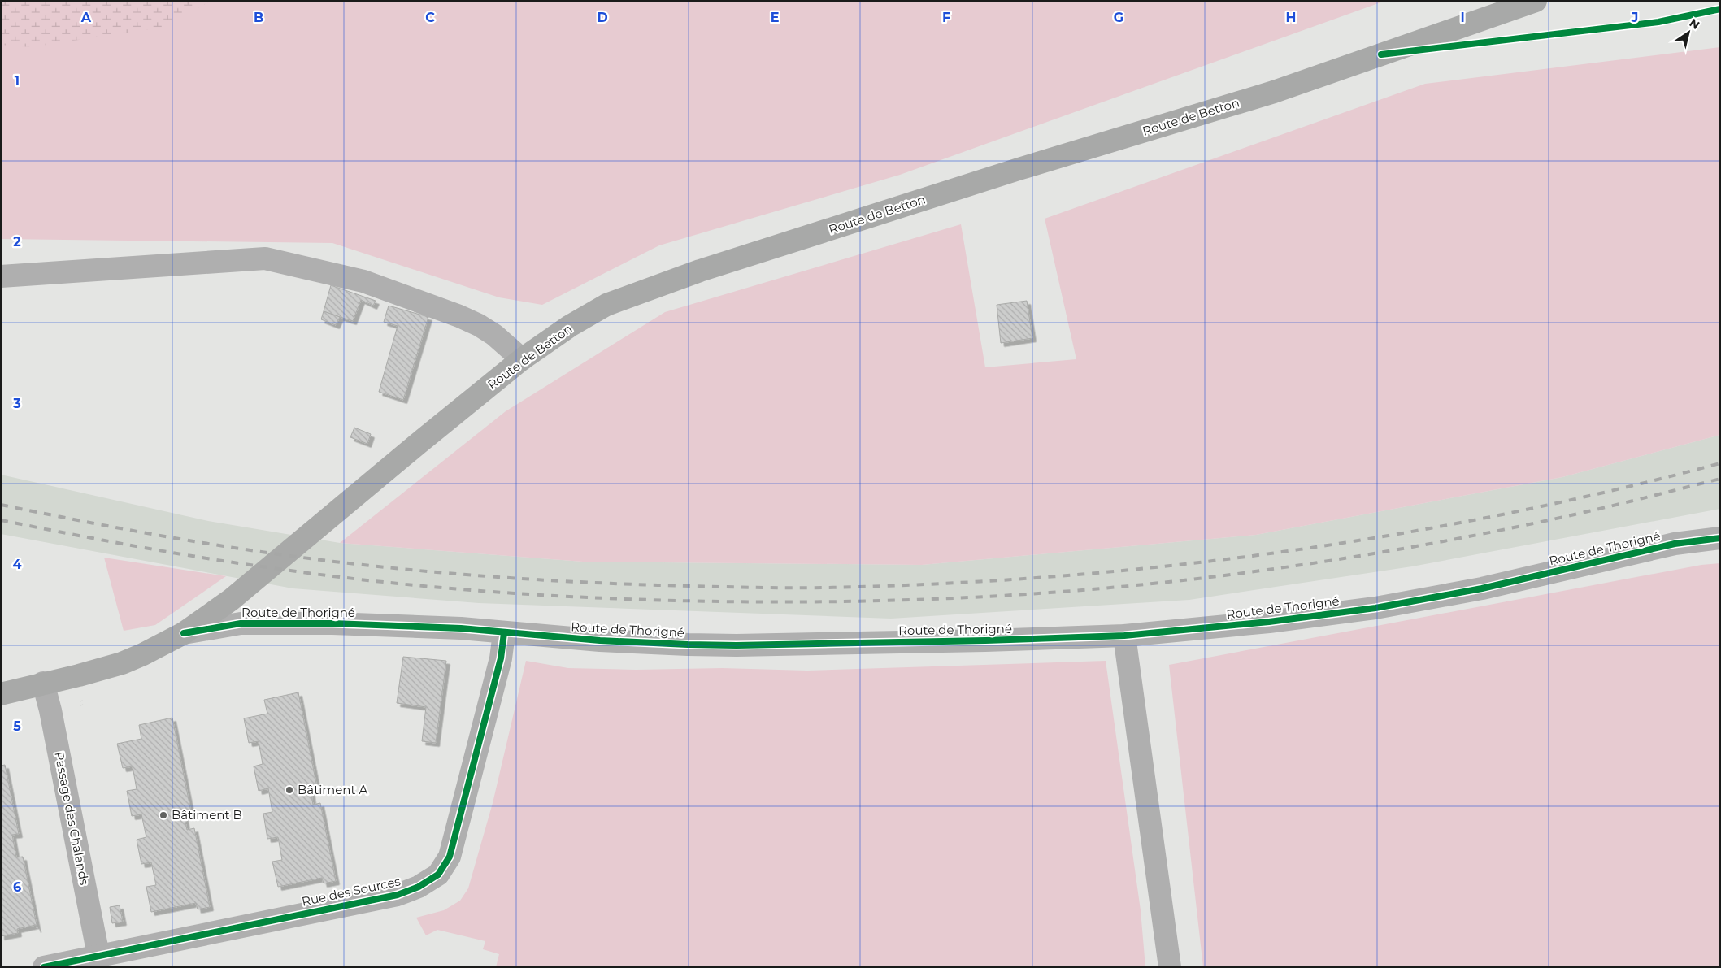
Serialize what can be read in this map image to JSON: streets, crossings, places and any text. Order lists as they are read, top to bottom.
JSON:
{
  "streets": {
    "main road": ["Route de Betton"],
    "street": ["Route de Thorigné", "Passage des Chalands", "Rue des Sources"]
  },
  "crossings": [
    ["Route de Betton", "Route de Thorigné"],
    ["Route de Betton", "Passage des Chalands"],
    ["Route de Thorigné", "Rue des Sources"],
    ["Passage des Chalands", "Rue des Sources"]
  ],
  "places": ["Bâtiment A", "Bâtiment B"],
  "north": "top right",
  "grid": {
    "columns": [
      "A",
      "B",
      "C",
      "D",
      "E",
      "F",
      "G",
      "H",
      "I",
      "J"
    ],
    "rows": [
      "1",
      "2",
      "3",
      "4",
      "5",
      "6"
    ]
  }
}
